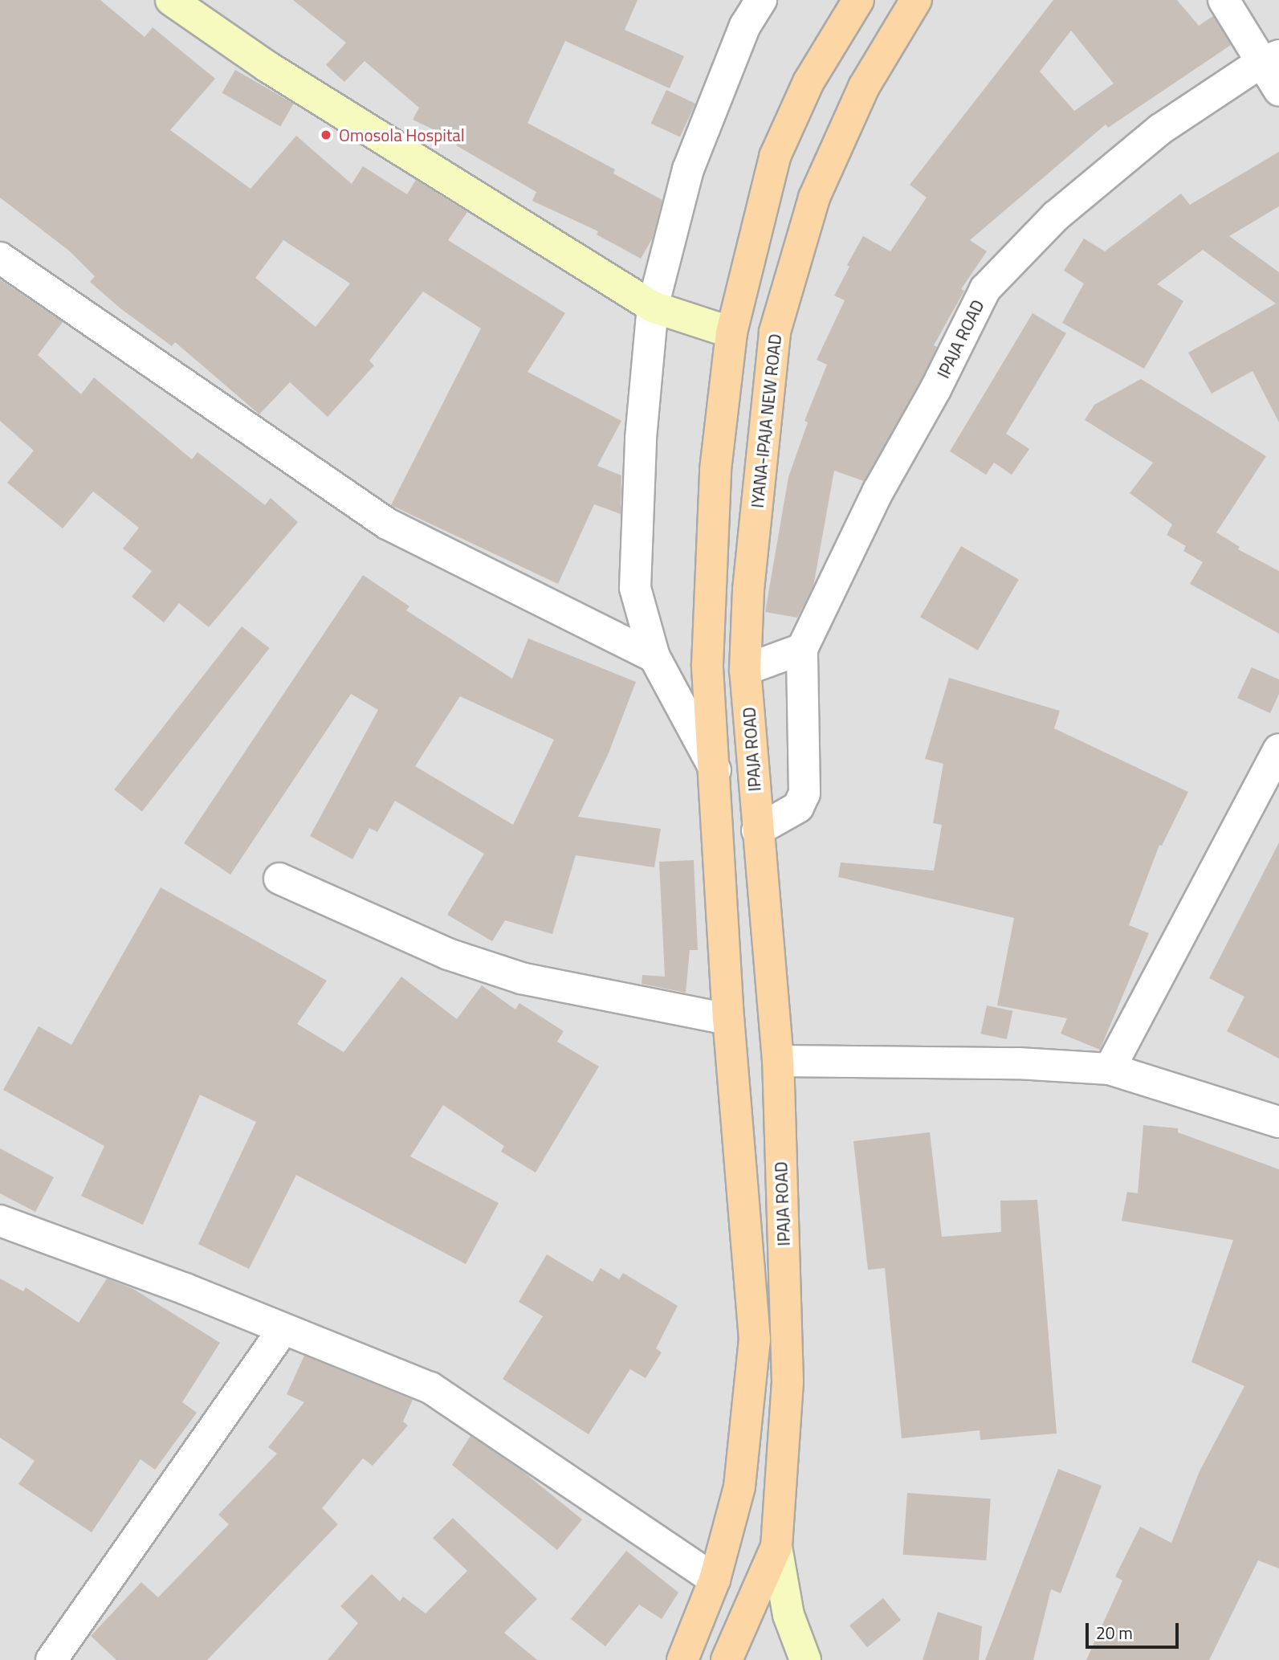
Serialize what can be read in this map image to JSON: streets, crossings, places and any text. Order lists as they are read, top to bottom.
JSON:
{
  "streets": {
    "main road": ["IPAJA ROAD", "IYANA-IPAJA NEW ROAD"]
  },
  "crossings": [
    ["IPAJA ROAD", "IYANA-IPAJA NEW ROAD"]
  ],
  "places": ["Omosola Hospital"],
  "scale_bar": "20 m"
}
